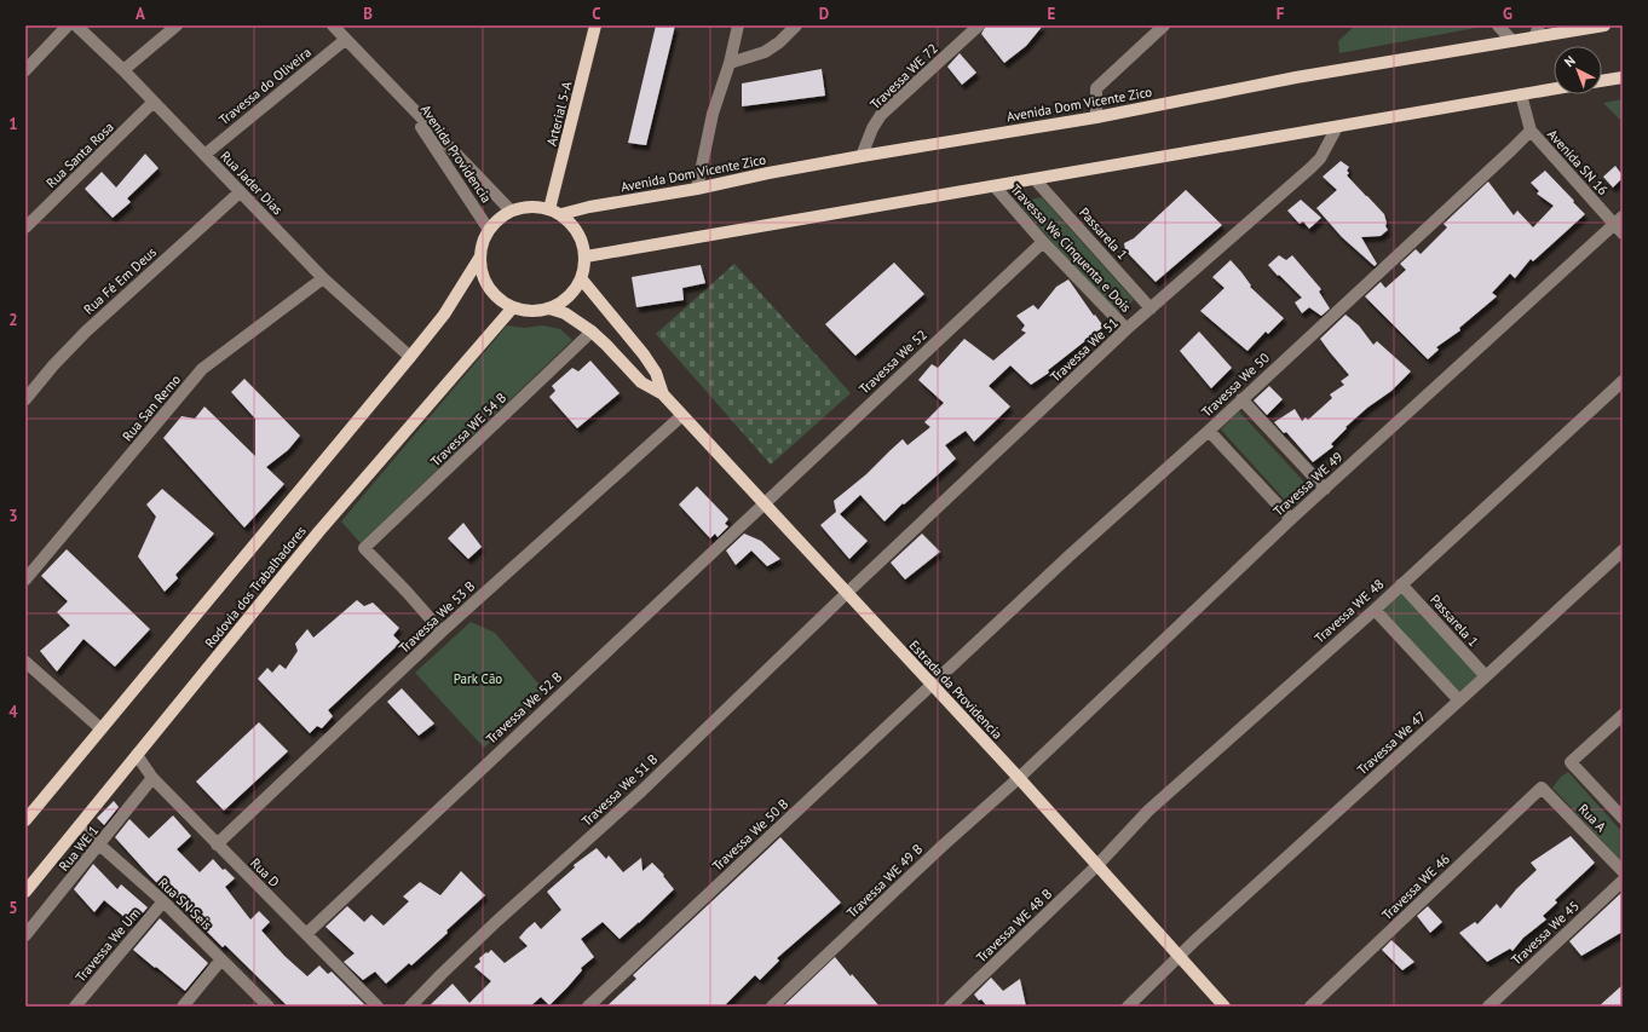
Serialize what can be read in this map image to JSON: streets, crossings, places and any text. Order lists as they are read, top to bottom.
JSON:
{
  "streets": {
    "main road": [
      "Avenida Dom Vicente Zico",
      "Arterial 5-A",
      "Rodovia dos Trabalhadores",
      "Estrada da Providencia"
    ],
    "street": [
      "Travessa WE 72",
      "Travessa do Oliveira",
      "Avenida Providencia",
      "Rua Santa Rosa",
      "Avenida SN 16",
      "Rua Jader Dias",
      "Passarela 1",
      "Travessa We Cinquenta e Dois",
      "Rua Fé Em Deus",
      "Travessa We 51",
      "Travessa We 52",
      "Travessa We 50",
      "Rua San Remo",
      "Travessa WE 54 B",
      "Travessa WE 49",
      "Travessa WE 48",
      "Travessa We 53 B",
      "Travessa We 52 B",
      "Travessa We 47",
      "Travessa We 51 B",
      "Rua A",
      "Travessa We 50 B",
      "Rua WE 1",
      "Rua D",
      "Travessa WE 49 B",
      "Travessa WE 46",
      "Rua SN Seis",
      "Travessa WE 48 B",
      "Travessa We 45",
      "Travessa We Um"
    ]
  },
  "crossings": [
    ["Travessa WE 72", "Avenida Dom Vicente Zico"],
    ["Travessa do Oliveira", "Rua Jader Dias"],
    ["Avenida Dom Vicente Zico", "Arterial 5-A"],
    ["Avenida Dom Vicente Zico", "Avenida Providencia"],
    ["Avenida Dom Vicente Zico", "Rodovia dos Trabalhadores"],
    ["Avenida Dom Vicente Zico", "Estrada da Providencia"],
    ["Arterial 5-A", "Avenida Providencia"],
    ["Arterial 5-A", "Rodovia dos Trabalhadores"],
    ["Arterial 5-A", "Estrada da Providencia"],
    ["Avenida Providencia", "Rodovia dos Trabalhadores"],
    ["Avenida Providencia", "Estrada da Providencia"],
    ["Rua Santa Rosa", "Rua Jader Dias"],
    ["Avenida SN 16", "Travessa We 50"],
    ["Avenida SN 16", "Travessa WE 49"],
    ["Rua Jader Dias", "Rua Fé Em Deus"],
    ["Rua Jader Dias", "Rua San Remo"],
    ["Rua Jader Dias", "Rodovia dos Trabalhadores"],
    ["Passarela 1", "Travessa We 51"],
    ["Passarela 1", "Travessa WE 48"],
    ["Passarela 1", "Travessa We 47"],
    ["Travessa We Cinquenta e Dois", "Travessa We 51"],
    ["Travessa We Cinquenta e Dois", "Travessa We 52"],
    ["Travessa We 51", "Estrada da Providencia"],
    ["Travessa We 51", "Travessa We 51 B"],
    ["Travessa We 52", "Estrada da Providencia"],
    ["Travessa We 52", "Travessa We 52 B"],
    ["Travessa We 50", "Estrada da Providencia"],
    ["Travessa We 50", "Travessa We 50 B"],
    ["Travessa WE 54 B", "Travessa We 53 B"],
    ["Travessa WE 54 B", "Estrada da Providencia"],
    ["Travessa WE 49", "Estrada da Providencia"],
    ["Travessa WE 49", "Travessa WE 49 B"],
    ["Rodovia dos Trabalhadores", "Estrada da Providencia"],
    ["Rodovia dos Trabalhadores", "Rua D"],
    ["Rodovia dos Trabalhadores", "Rua SN Seis"],
    ["Travessa WE 48", "Estrada da Providencia"],
    ["Travessa WE 48", "Travessa WE 48 B"],
    ["Travessa We 53 B", "Estrada da Providencia"],
    ["Travessa We 53 B", "Rua D"],
    ["Estrada da Providencia", "Travessa We 52 B"],
    ["Estrada da Providencia", "Travessa We 47"],
    ["Estrada da Providencia", "Travessa We 51 B"],
    ["Estrada da Providencia", "Travessa We 50 B"],
    ["Estrada da Providencia", "Travessa WE 49 B"],
    ["Estrada da Providencia", "Travessa WE 48 B"],
    ["Travessa We 52 B", "Rua D"],
    ["Rua A", "Travessa WE 46"],
    ["Rua WE 1", "Rua D"],
    ["Rua WE 1", "Rua SN Seis"],
    ["Rua SN Seis", "Travessa We Um"]
  ],
  "parks": ["Park Cão"],
  "north": "top left",
  "grid": {
    "columns": [
      "A",
      "B",
      "C",
      "D",
      "E",
      "F",
      "G"
    ],
    "rows": [
      "1",
      "2",
      "3",
      "4",
      "5"
    ]
  }
}
